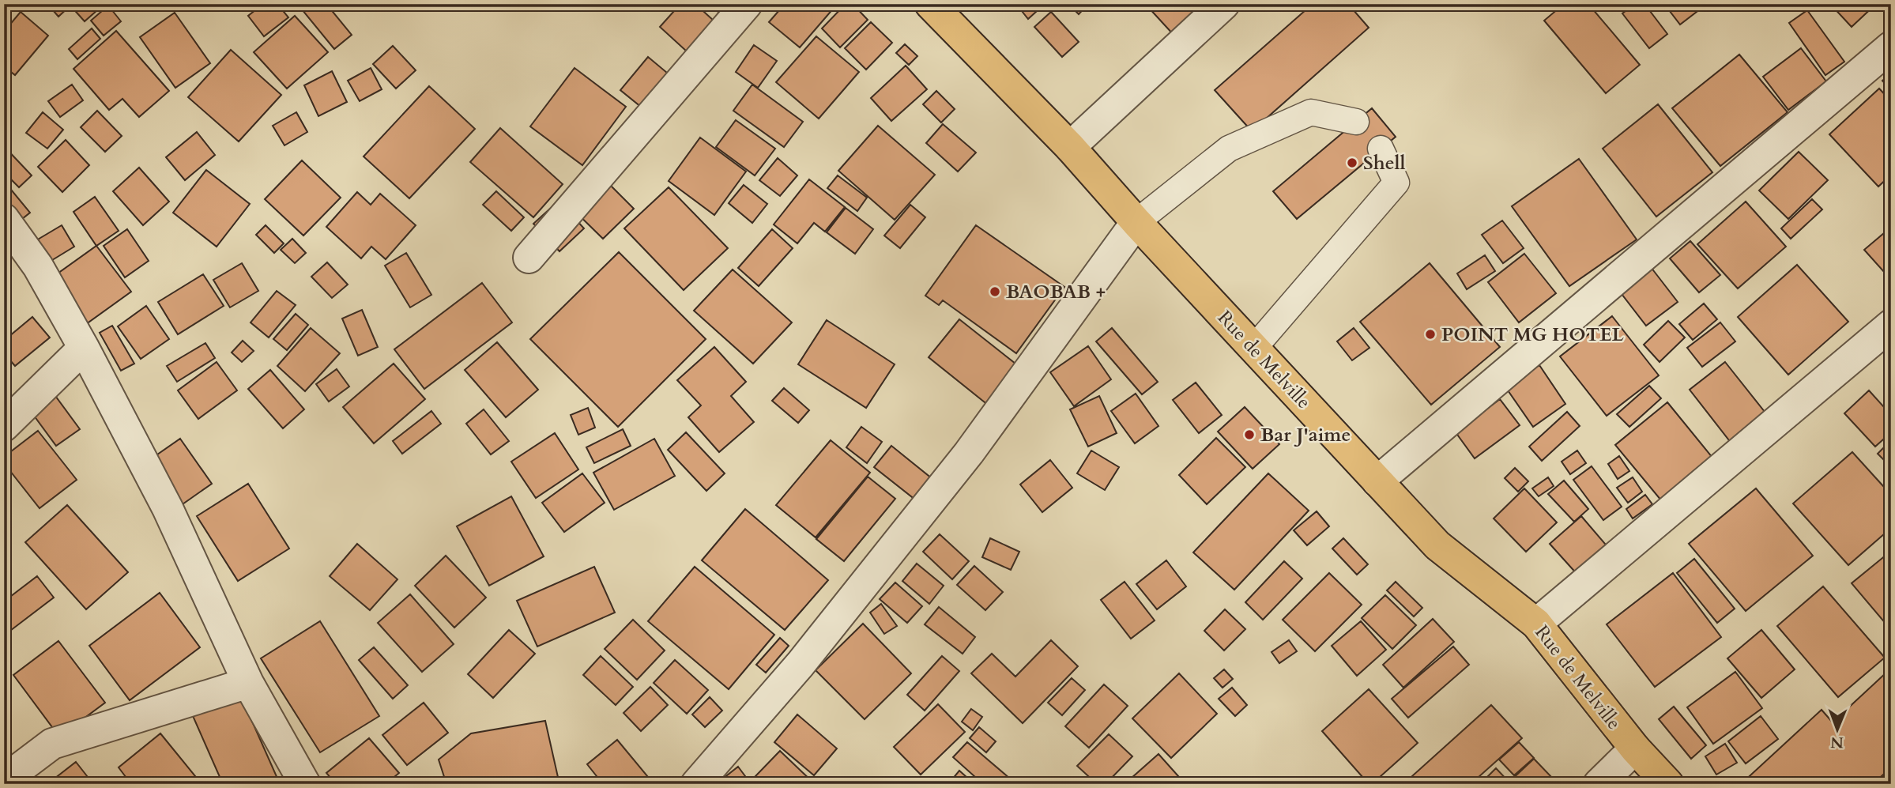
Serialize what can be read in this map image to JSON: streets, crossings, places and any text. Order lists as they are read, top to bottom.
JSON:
{
  "streets": {
    "main road": ["Rue de Melville"]
  },
  "places": [
    "Shell",
    "BAOBAB +",
    "POINT MG HOTEL",
    "Bar J'aime"
  ],
  "north": "bottom"
}
